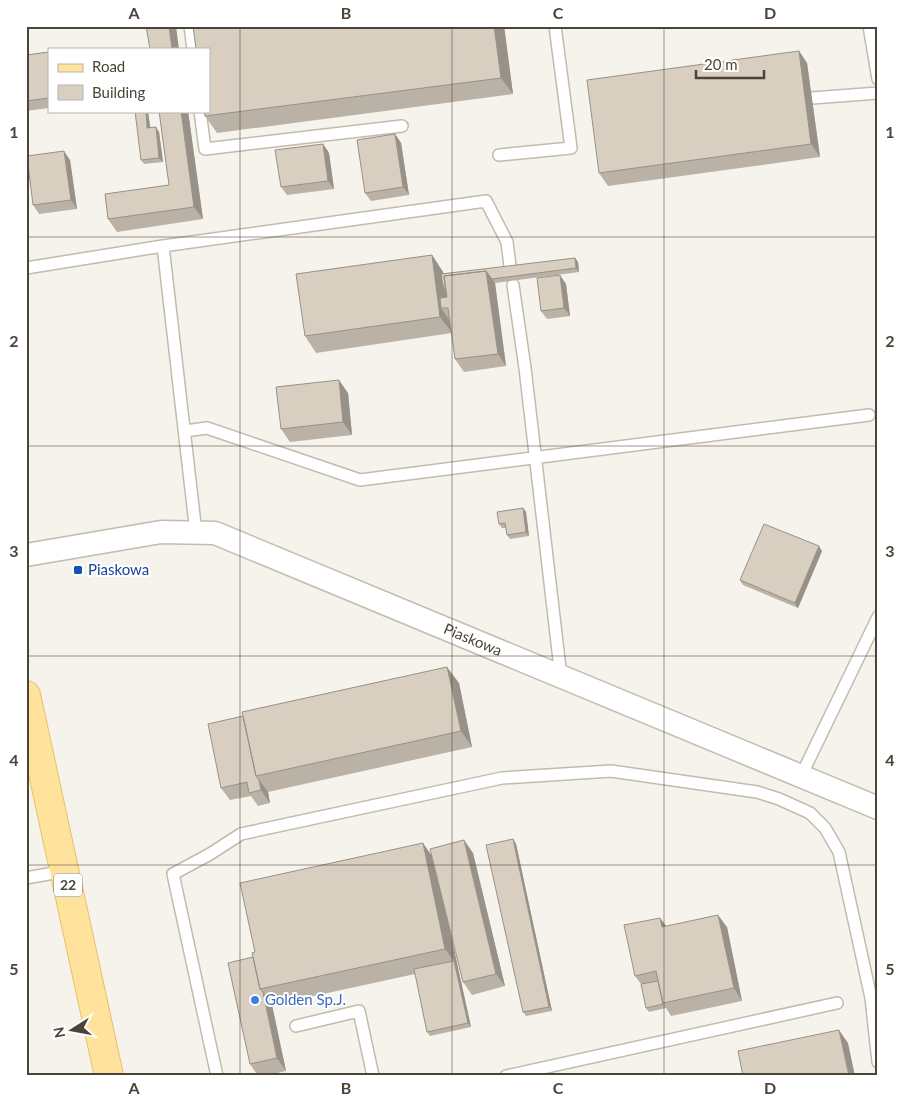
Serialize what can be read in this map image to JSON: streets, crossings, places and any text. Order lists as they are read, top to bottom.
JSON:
{
  "streets": {
    "main road": ["22"],
    "street": ["Piaskowa"]
  },
  "places": {
    "transit": ["Piaskowa"],
    "other": ["Golden Sp.J."]
  },
  "legend": ["Road", "Building"],
  "scale_bar": "20 m",
  "north": "left",
  "grid": {
    "columns": [
      "A",
      "B",
      "C",
      "D"
    ],
    "rows": [
      "1",
      "2",
      "3",
      "4",
      "5"
    ]
  }
}
